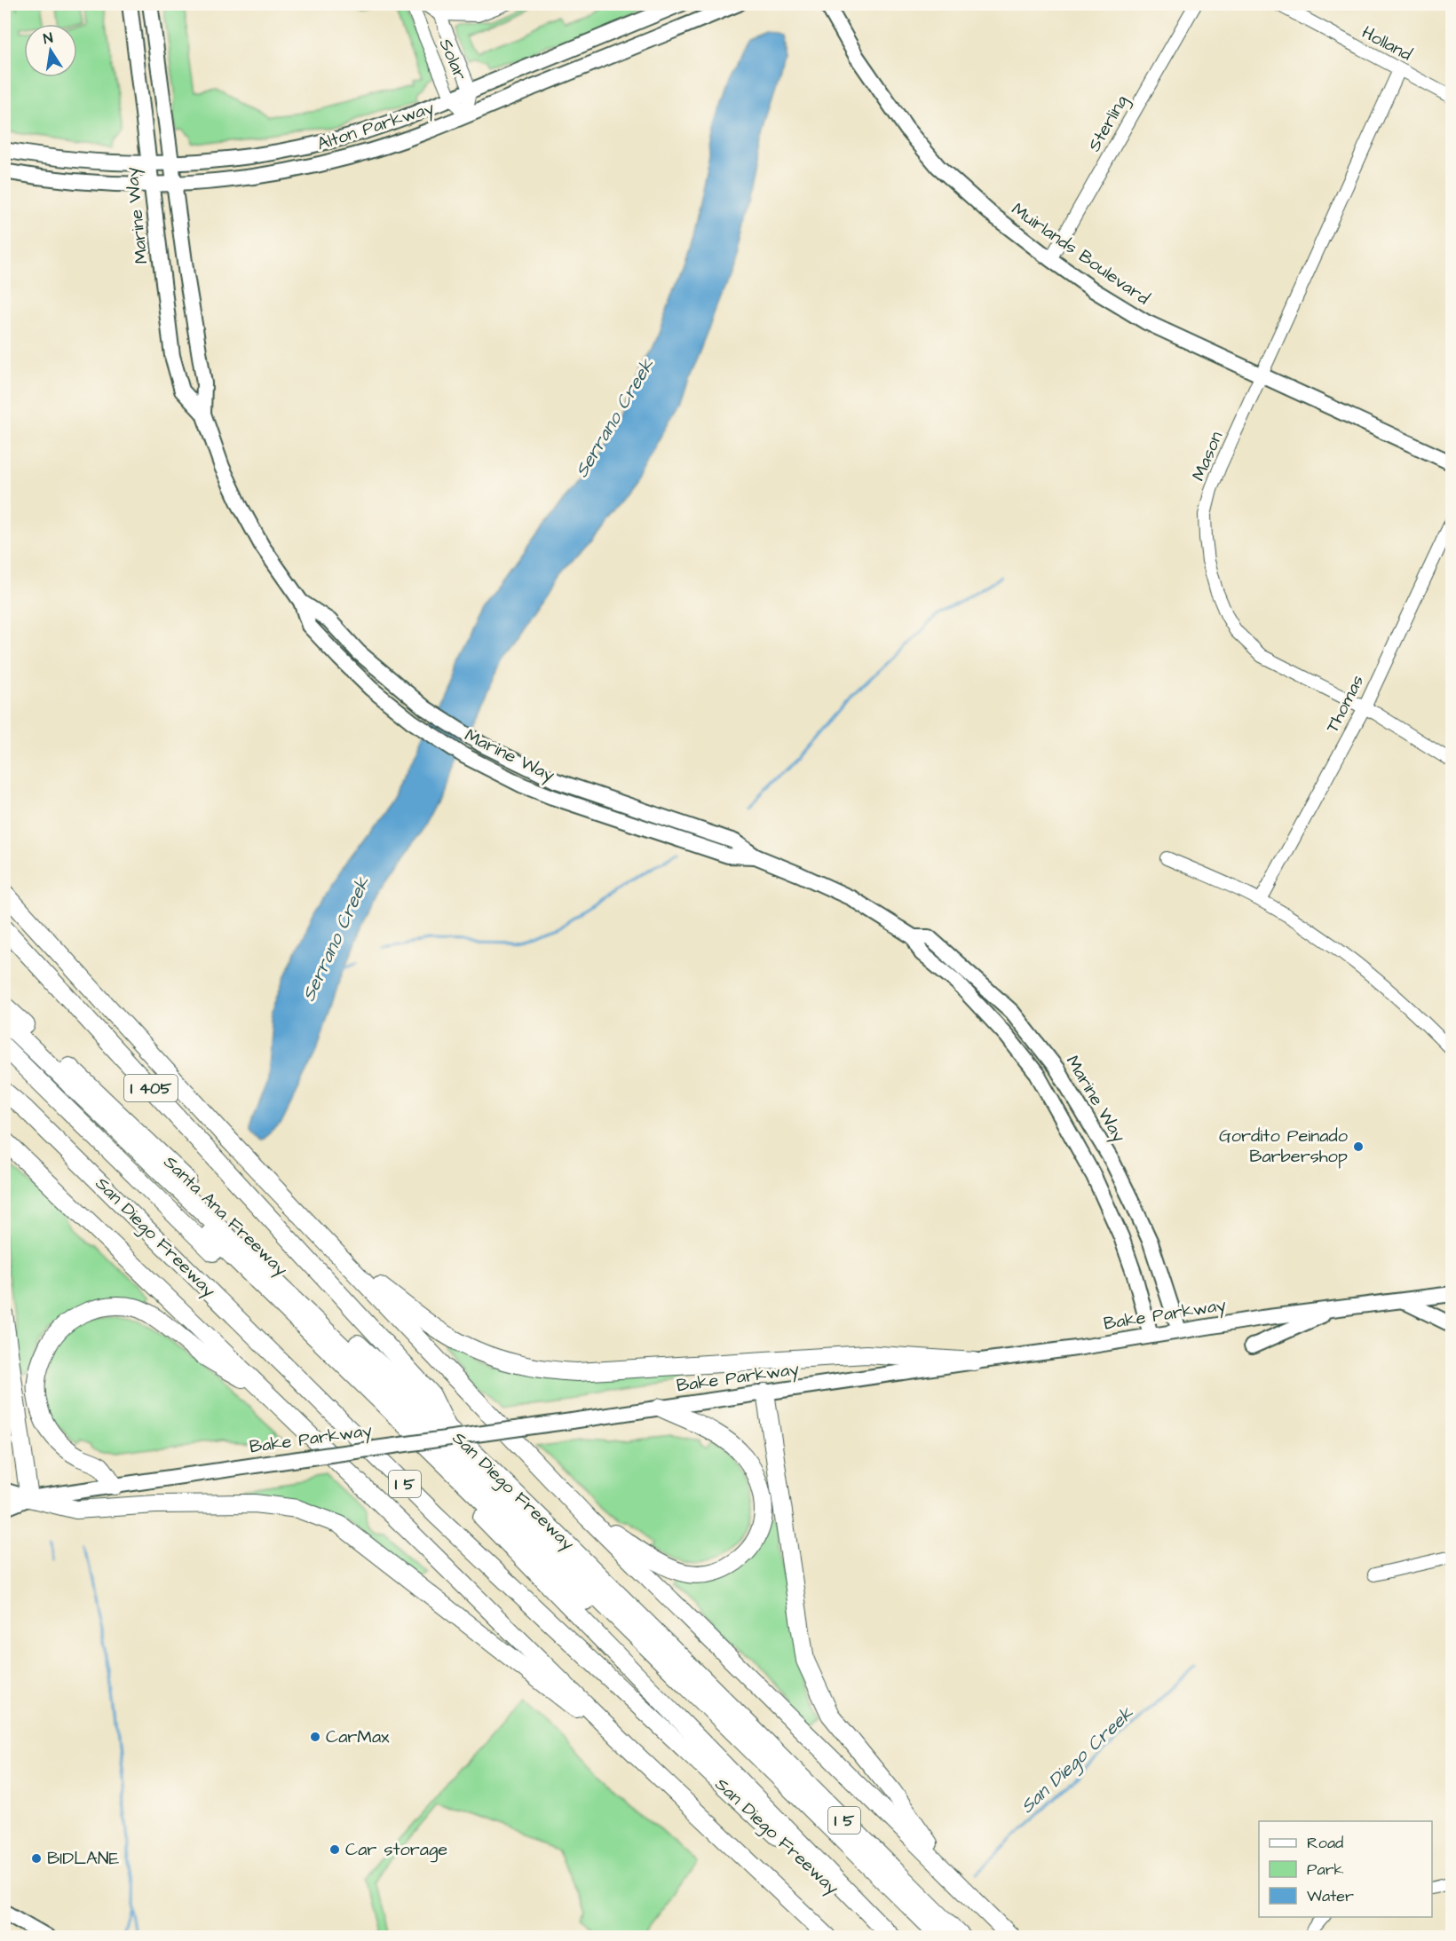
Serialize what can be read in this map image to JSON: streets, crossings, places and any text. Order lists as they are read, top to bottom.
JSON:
{
  "streets": {
    "highway": [
      "I 405",
      "Santa Ana Freeway",
      "San Diego Freeway",
      "I 5"
    ],
    "main road": [
      "Alton Parkway",
      "Marine Way",
      "Muirlands Boulevard",
      "Bake Parkway"
    ],
    "street": [
      "Holland",
      "Solar",
      "Sterling",
      "Mason",
      "Thomas"
    ]
  },
  "crossings": [
    ["Holland", "Mason"],
    ["Solar", "Alton Parkway"],
    ["Sterling", "Muirlands Boulevard"],
    ["Alton Parkway", "Marine Way"],
    ["Marine Way", "Bake Parkway"],
    ["Muirlands Boulevard", "Mason"],
    ["Mason", "Thomas"],
    ["Santa Ana Freeway", "San Diego Freeway"],
    ["San Diego Freeway", "I 5"]
  ],
  "water": ["Serrano Creek", "San Diego Creek"],
  "places": [
    "Gordito Peinado Barbershop",
    "CarMax",
    "Car storage",
    "BIDLANE"
  ],
  "legend": ["Road", "Park", "Water"],
  "north": "top"
}
